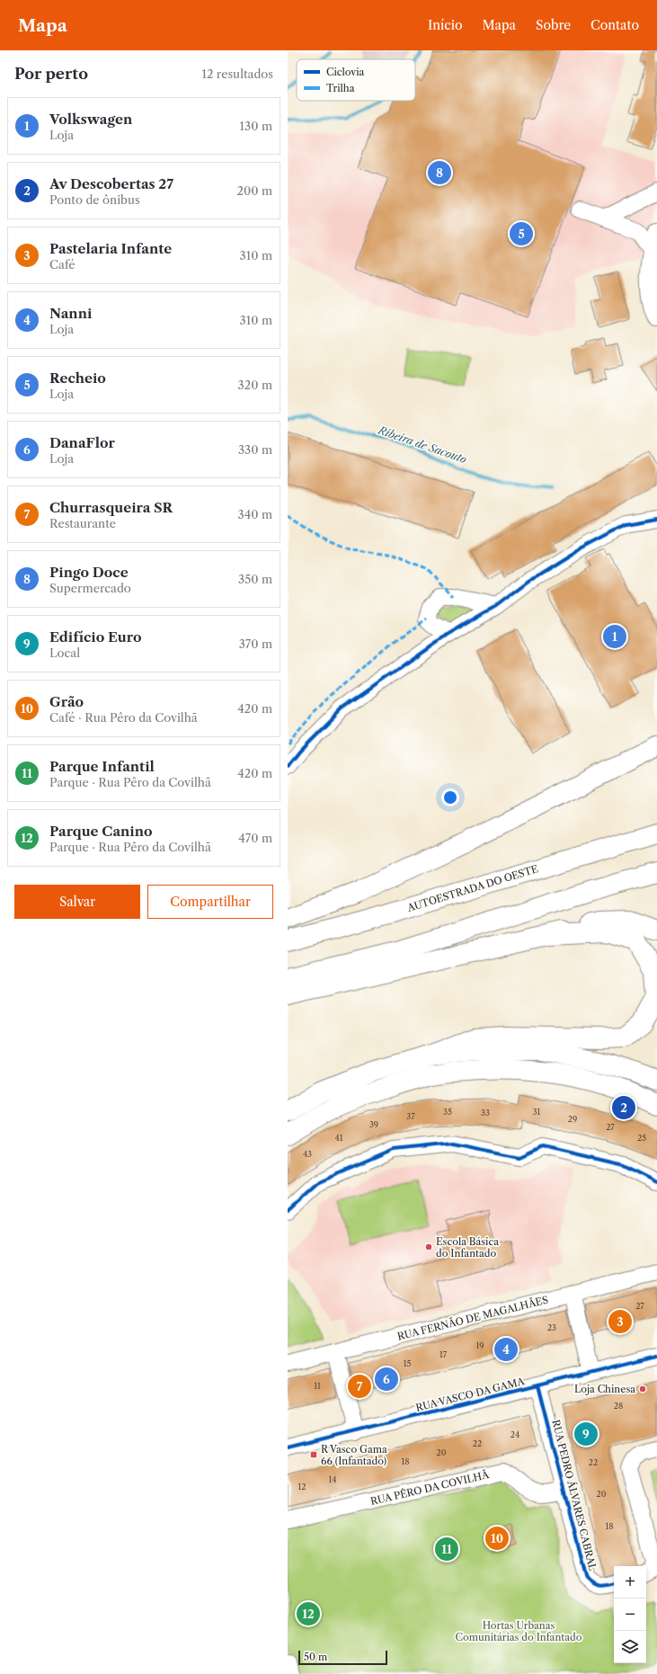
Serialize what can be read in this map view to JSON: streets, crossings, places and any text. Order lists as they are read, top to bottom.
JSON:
{
  "streets": {
    "main road": ["AUTOESTRADA DO OESTE"],
    "street": [
      "RUA FERNÃO DE MAGALHÃES",
      "RUA VASCO DA GAMA",
      "RUA PÊRO DA COVILHÃ",
      "RUA PEDRO ÁLVARES CABRAL"
    ]
  },
  "crossings": [
    ["RUA VASCO DA GAMA", "RUA PEDRO ÁLVARES CABRAL"],
    ["RUA PÊRO DA COVILHÃ", "RUA PEDRO ÁLVARES CABRAL"]
  ],
  "water": ["Ribeira de Sacouto"],
  "parks": ["Hortas Urbanas Comunitárias do Infantado"],
  "places": {
    "other": ["Escola Básica do Infantado", "Loja Chinesa"],
    "transit": ["R Vasco Gama 66 (Infantado)"]
  },
  "house_numbers": [
    "35",
    "31",
    "33",
    "37",
    "29",
    "39",
    "27",
    "41",
    "25",
    "43",
    "27",
    "23",
    "19",
    "17",
    "15",
    "11",
    "28",
    "24",
    "22",
    "20",
    "18",
    "22",
    "14",
    "12",
    "20",
    "18"
  ],
  "legend": ["Ciclovia", "Trilha"],
  "scale_bar": "50 m",
  "page": {
    "header": "Mapa",
    "nav": [
      "Início",
      "Mapa",
      "Sobre",
      "Contato"
    ],
    "heading": ["Por perto", "12 resultados"],
    "list": [
      {
        "mark": "1",
        "name": "Volkswagen",
        "note": "Loja",
        "value": "130 m"
      },
      {
        "mark": "2",
        "name": "Av Descobertas 27",
        "note": "Ponto de ônibus",
        "value": "200 m"
      },
      {
        "mark": "3",
        "name": "Pastelaria Infante",
        "note": "Café",
        "value": "310 m"
      },
      {
        "mark": "4",
        "name": "Nanni",
        "note": "Loja",
        "value": "310 m"
      },
      {
        "mark": "5",
        "name": "Recheio",
        "note": "Loja",
        "value": "320 m"
      },
      {
        "mark": "6",
        "name": "DanaFlor",
        "note": "Loja",
        "value": "330 m"
      },
      {
        "mark": "7",
        "name": "Churrasqueira SR",
        "note": "Restaurante",
        "value": "340 m"
      },
      {
        "mark": "8",
        "name": "Pingo Doce",
        "note": "Supermercado",
        "value": "350 m"
      },
      {
        "mark": "9",
        "name": "Edifício Euro",
        "note": "Local",
        "value": "370 m"
      },
      {
        "mark": "10",
        "name": "Grão",
        "note": "Café · Rua Pêro da Covilhã",
        "value": "420 m"
      },
      {
        "mark": "11",
        "name": "Parque Infantil",
        "note": "Parque · Rua Pêro da Covilhã",
        "value": "420 m"
      },
      {
        "mark": "12",
        "name": "Parque Canino",
        "note": "Parque · Rua Pêro da Covilhã",
        "value": "470 m"
      }
    ],
    "pins": [
      "8",
      "5",
      "1",
      "2",
      "3",
      "4",
      "6",
      "7",
      "9",
      "10",
      "11",
      "12"
    ],
    "buttons": ["Salvar", "Compartilhar"],
    "map_buttons": ["+", "−"],
    "scale": "50 m"
  }
}
